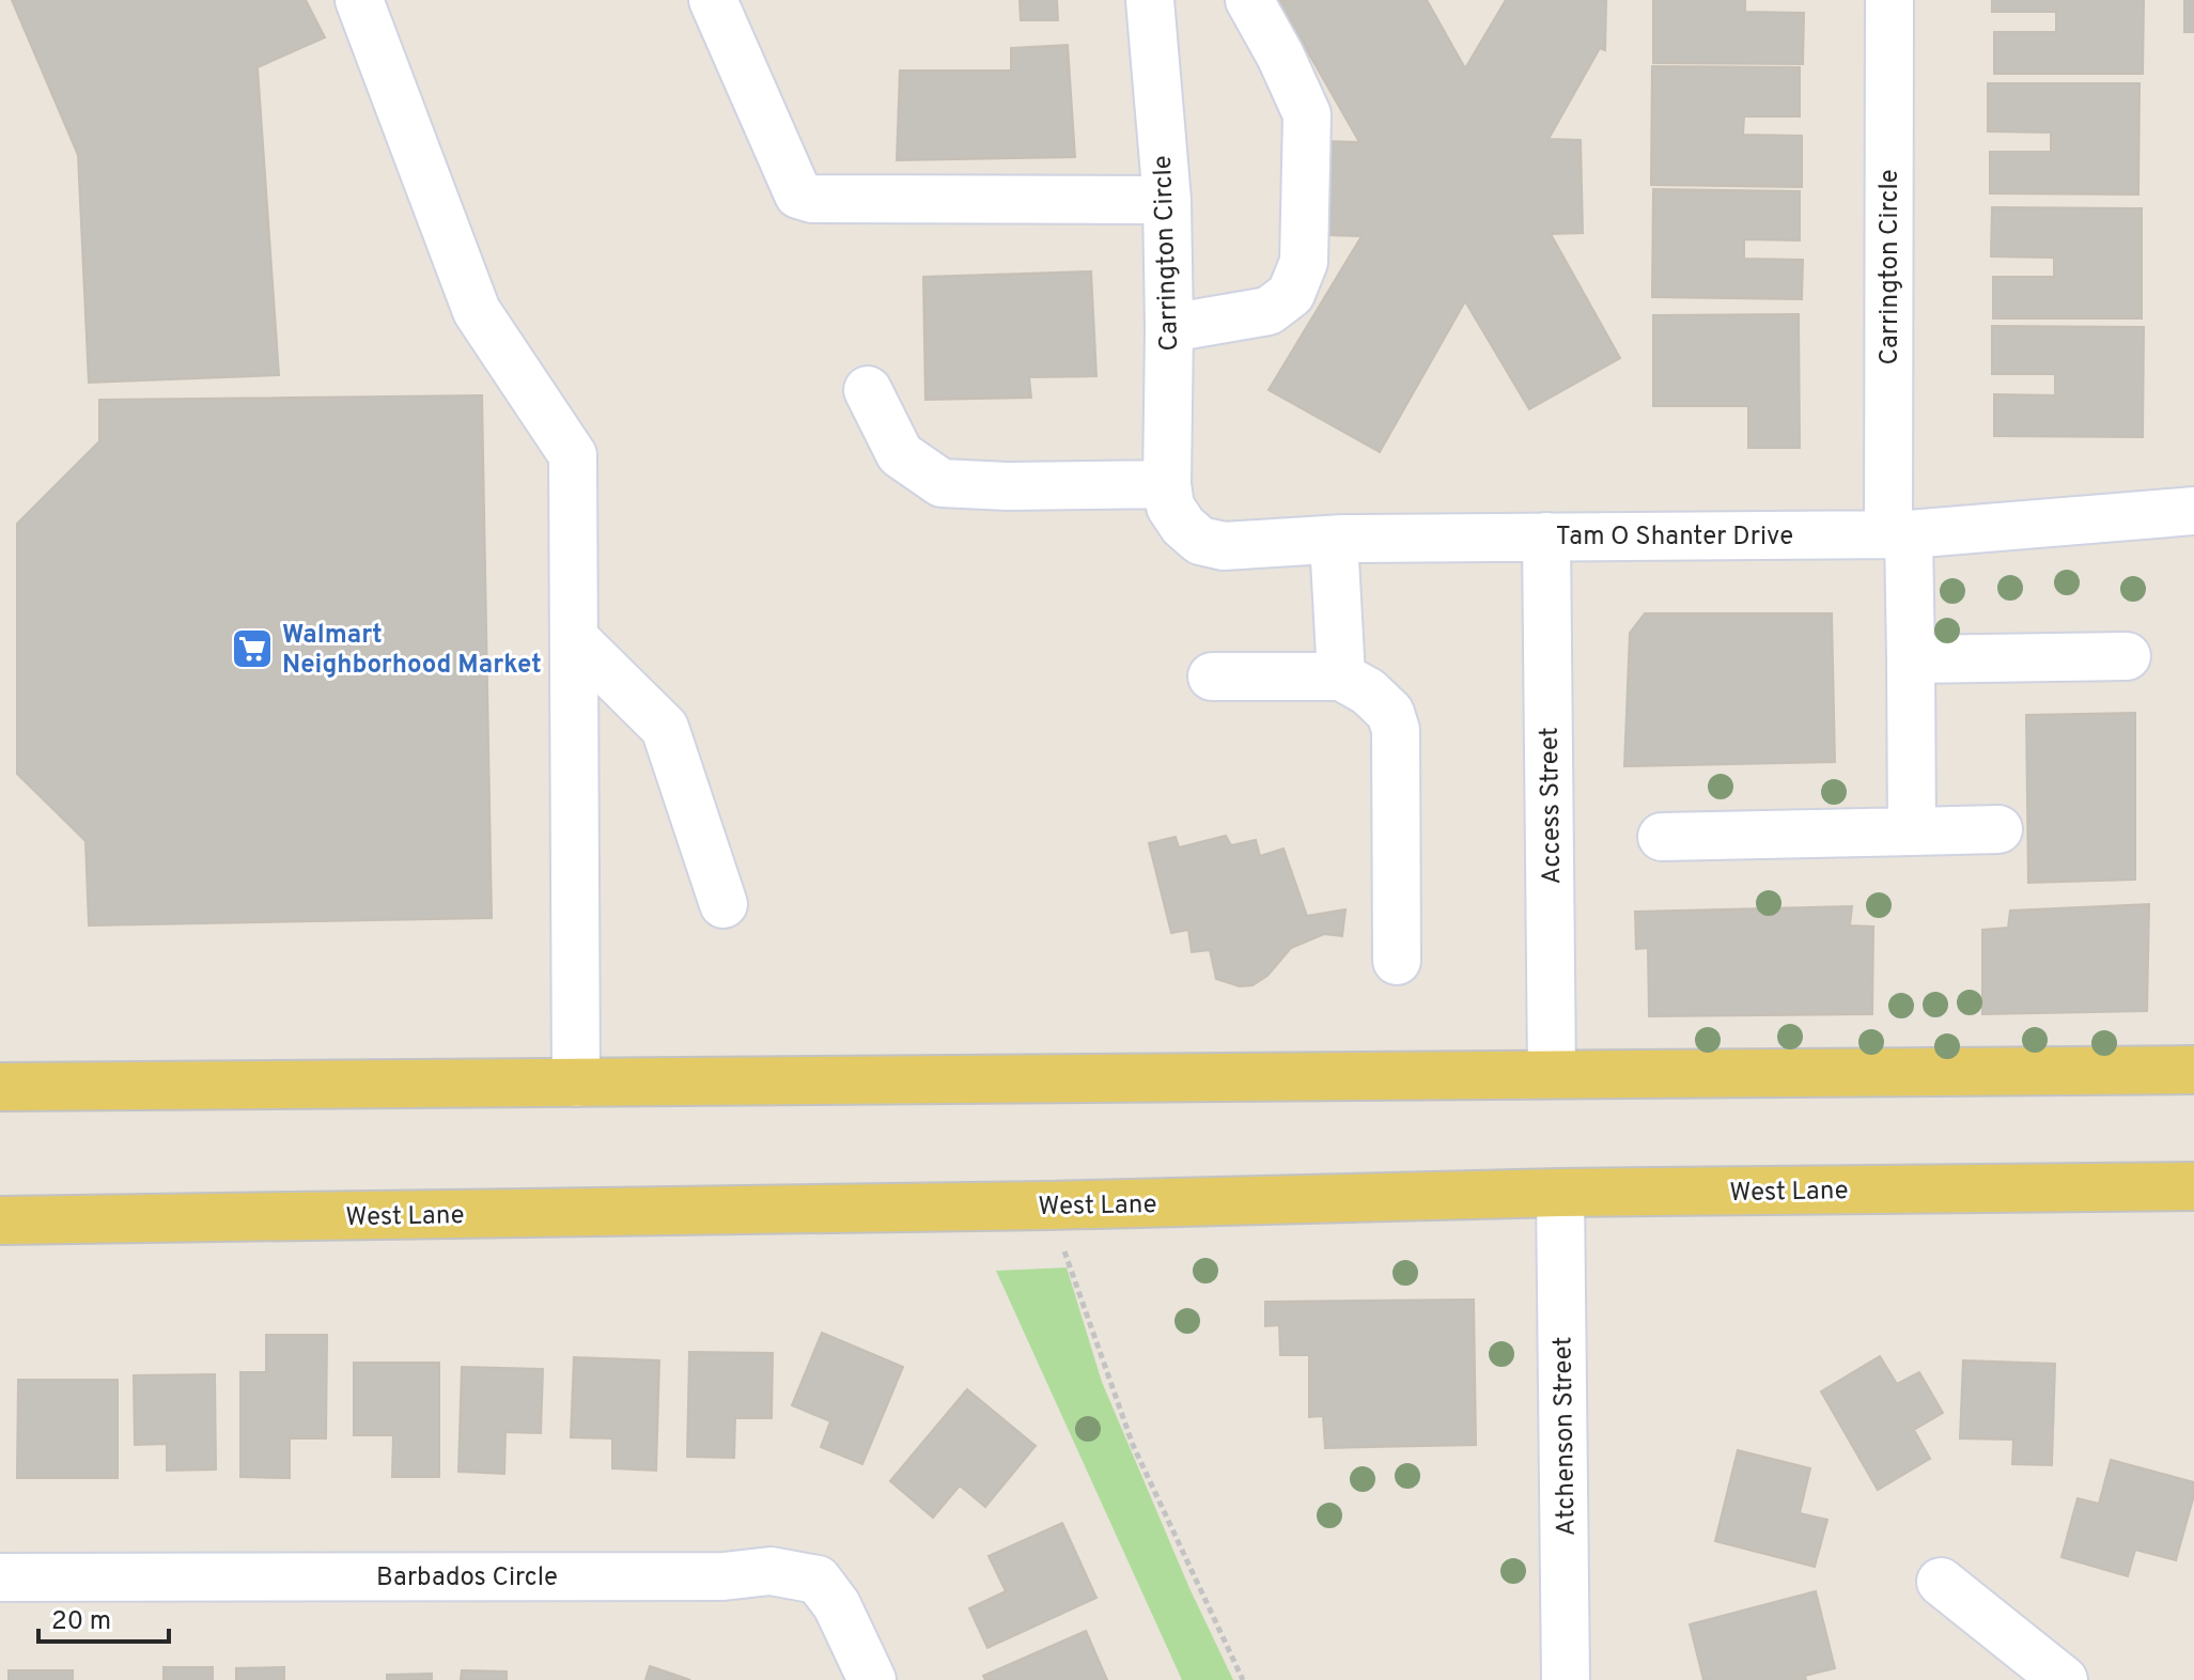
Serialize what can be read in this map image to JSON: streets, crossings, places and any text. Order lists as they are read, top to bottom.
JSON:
{
  "streets": {
    "main road": ["West Lane"],
    "street": [
      "Carrington Circle",
      "Tam O Shanter Drive",
      "Access Street",
      "Atchenson Street",
      "Barbados Circle"
    ]
  },
  "crossings": [
    ["Carrington Circle", "Tam O Shanter Drive"],
    ["Tam O Shanter Drive", "Access Street"],
    ["West Lane", "Atchenson Street"]
  ],
  "places": {
    "supermarket": ["Walmart Neighborhood Market"]
  },
  "scale_bar": "20 m"
}
